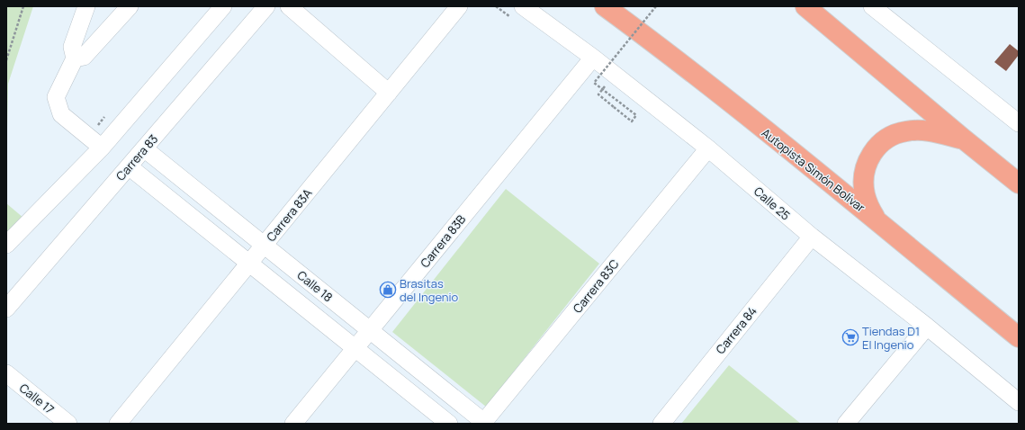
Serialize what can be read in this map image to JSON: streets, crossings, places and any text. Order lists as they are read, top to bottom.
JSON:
{
  "streets": {
    "highway": ["Autopista Simón Bolívar"],
    "street": [
      "Carrera 83",
      "Calle 25",
      "Carrera 83A",
      "Carrera 83B",
      "Calle 18",
      "Carrera 83C",
      "Carrera 84",
      "Calle 17"
    ]
  },
  "crossings": [
    ["Carrera 83", "Calle 18"],
    ["Calle 25", "Carrera 83B"],
    ["Calle 25", "Carrera 83C"],
    ["Calle 25", "Carrera 84"],
    ["Carrera 83A", "Calle 18"],
    ["Carrera 83B", "Calle 18"],
    ["Calle 18", "Carrera 83C"]
  ],
  "places": {
    "shop": ["Brasitas del Ingenio"],
    "supermarket": ["Tiendas D1 El Ingenio"]
  }
}
